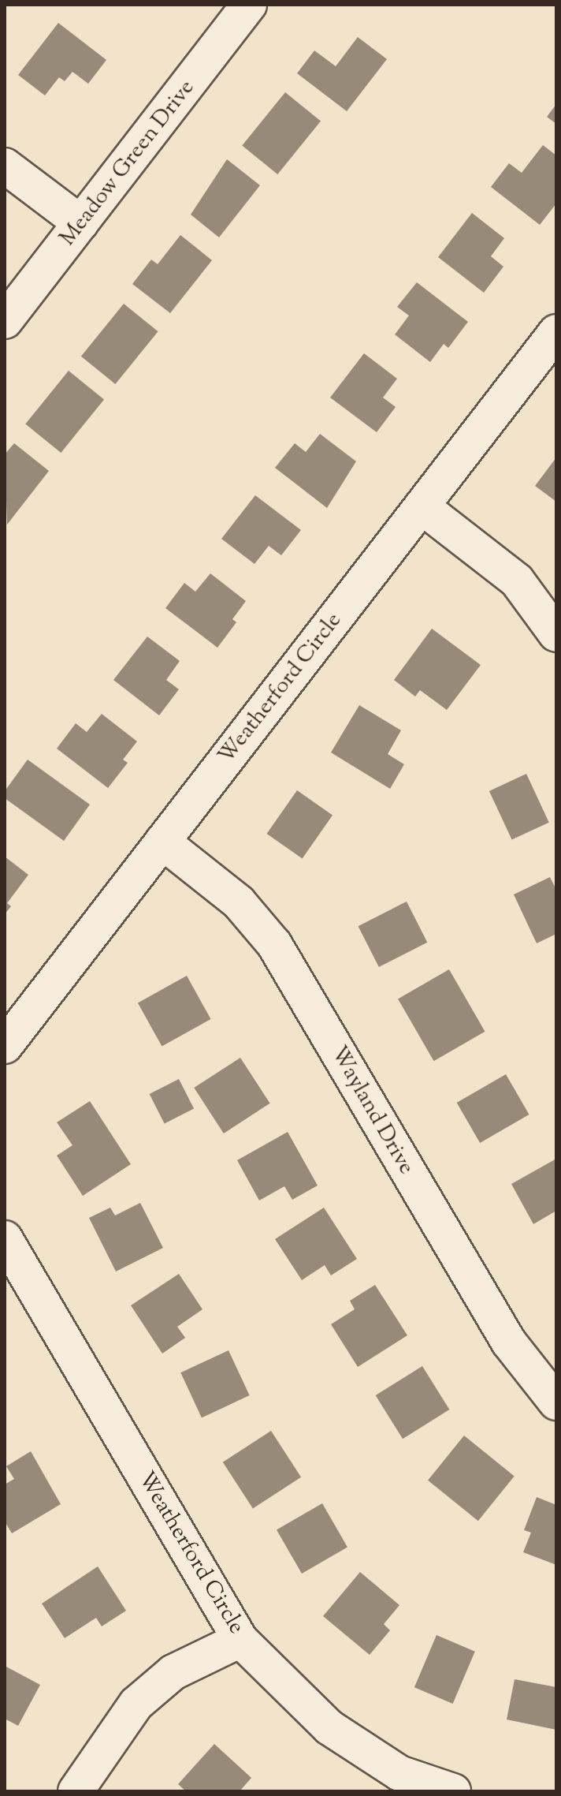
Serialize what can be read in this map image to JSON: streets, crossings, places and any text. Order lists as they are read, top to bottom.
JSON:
{
  "streets": {
    "street": ["Meadow Green Drive", "Weatherford Circle", "Wayland Drive"]
  },
  "crossings": [
    ["Weatherford Circle", "Wayland Drive"]
  ]
}
